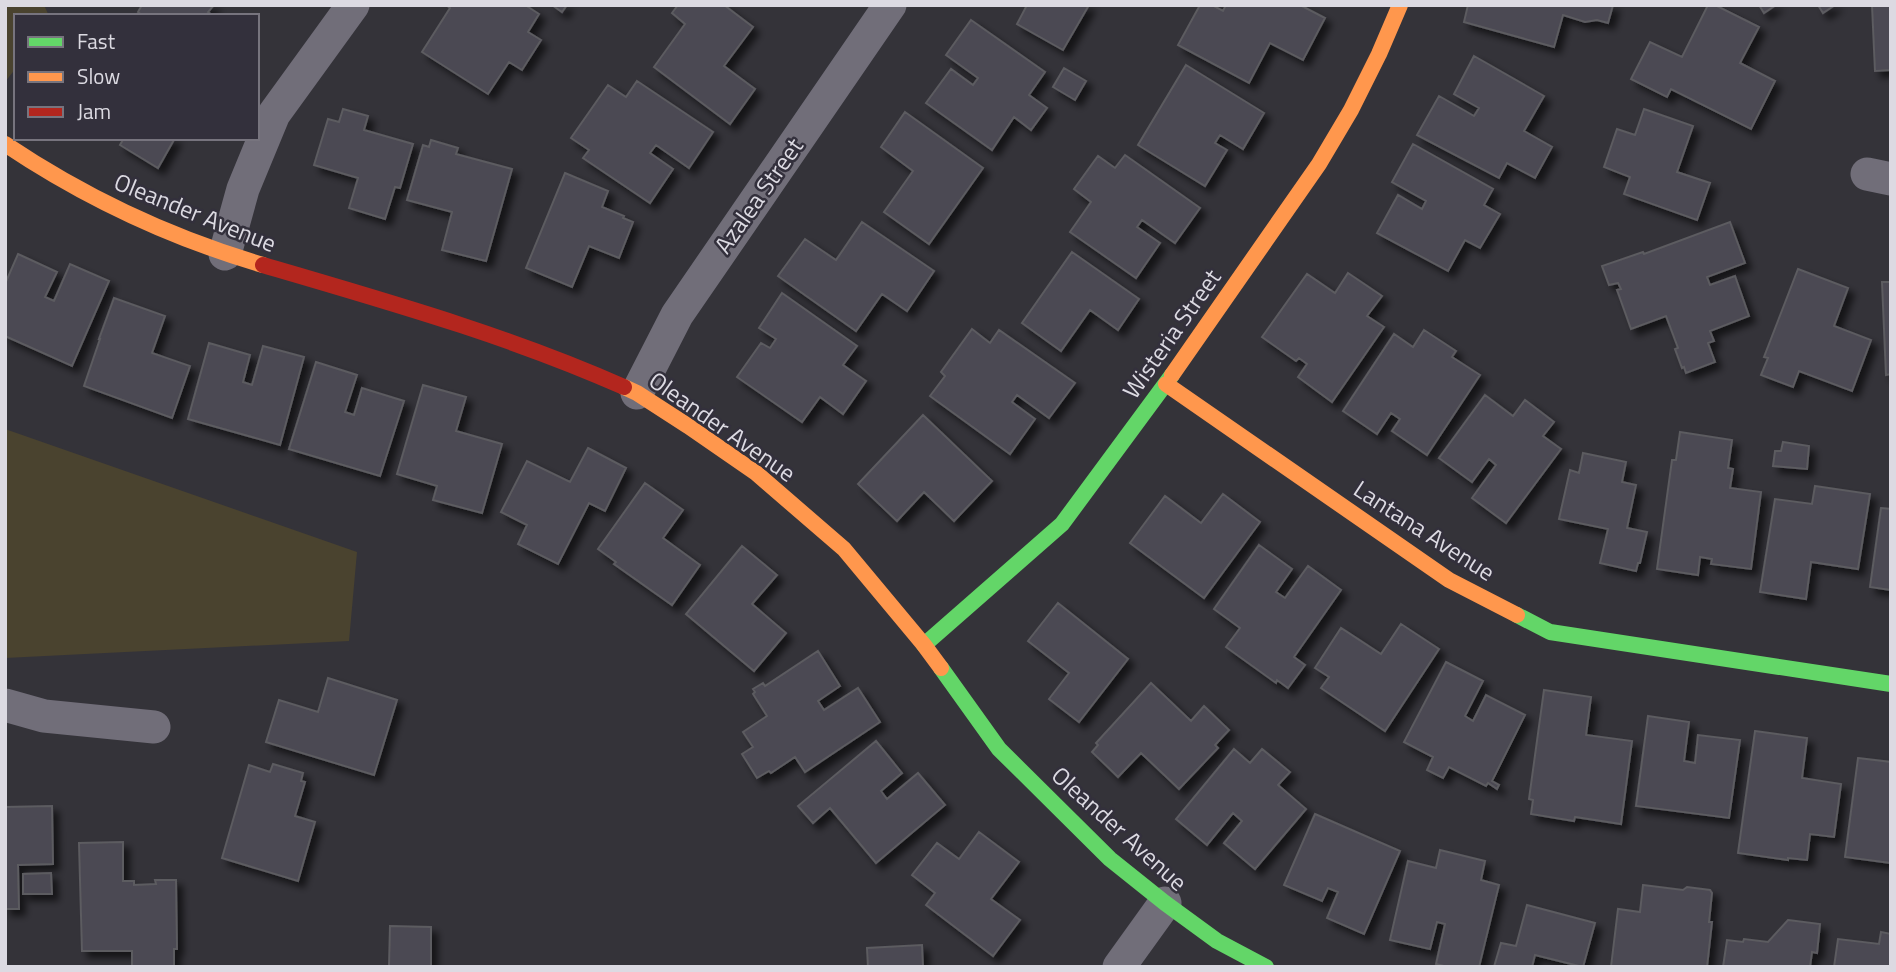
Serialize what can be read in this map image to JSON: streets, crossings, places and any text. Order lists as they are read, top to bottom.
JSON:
{
  "streets": {
    "street": [
      "Azalea Street",
      "Oleander Avenue",
      "Wisteria Street",
      "Lantana Avenue"
    ]
  },
  "crossings": [
    ["Azalea Street", "Oleander Avenue"],
    ["Oleander Avenue", "Wisteria Street"],
    ["Wisteria Street", "Lantana Avenue"]
  ],
  "legend": ["Fast", "Slow", "Jam"]
}
